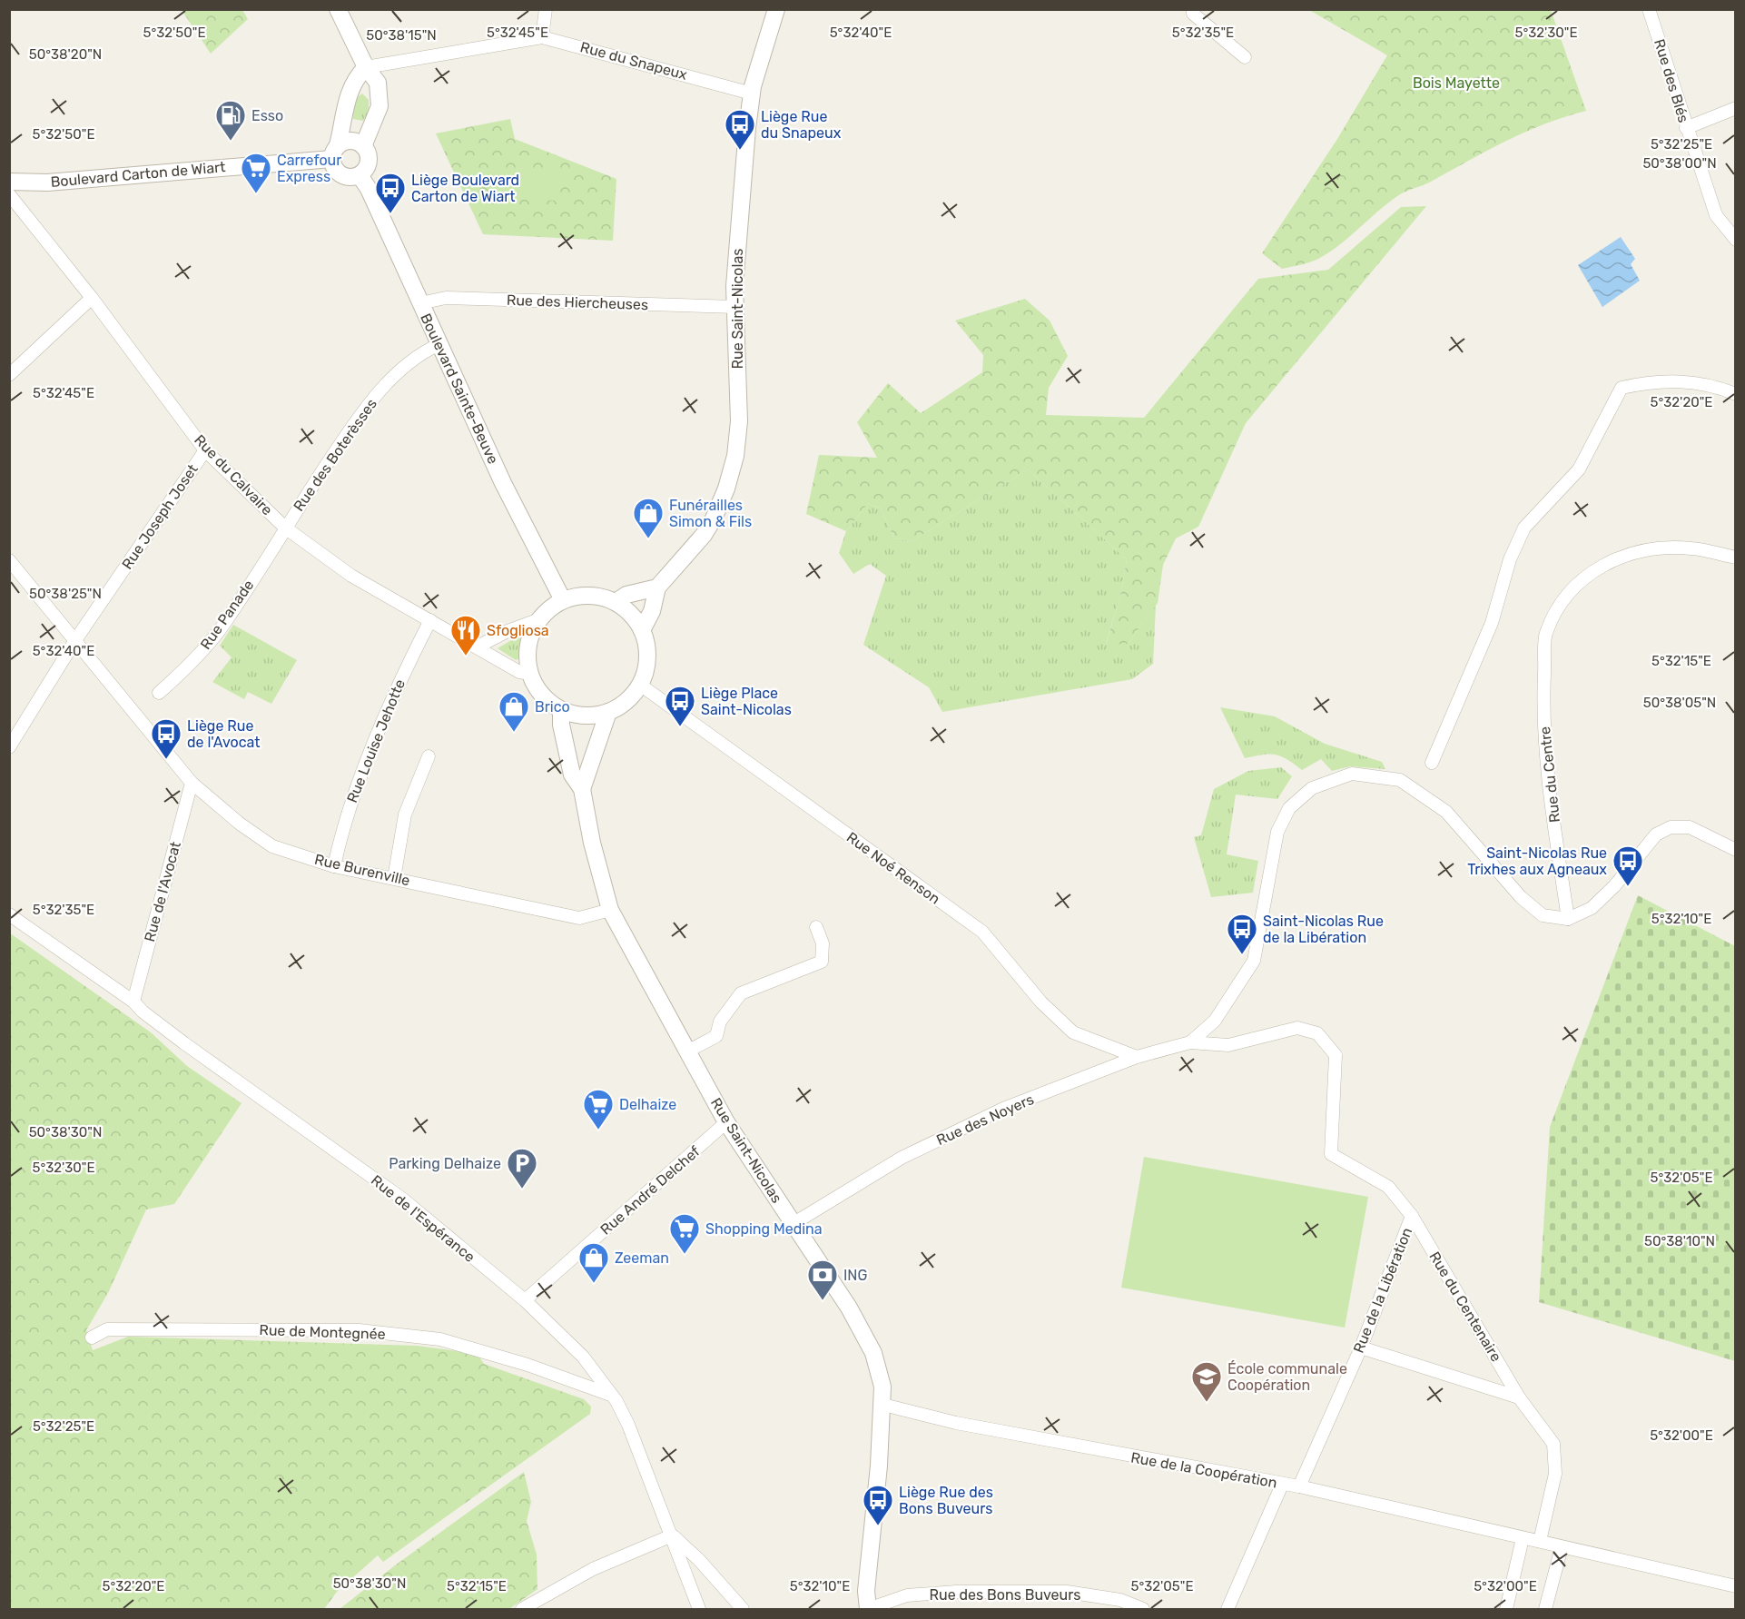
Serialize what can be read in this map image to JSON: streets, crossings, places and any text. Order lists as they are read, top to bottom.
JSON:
{
  "streets": {
    "street": [
      "Rue du Snapeux",
      "Rue des Blés",
      "Boulevard Carton de Wiart",
      "Rue des Hiercheuses",
      "Rue Saint-Nicolas",
      "Boulevard Sainte-Beuve",
      "Rue des Boterèsses",
      "Rue du Calvaire",
      "Rue Joseph Joset",
      "Rue Panade",
      "Rue Louise Jehotte",
      "Rue du Centre",
      "Rue Noé Renson",
      "Rue Burenville",
      "Rue de l'Avocat",
      "Rue des Noyers",
      "Rue André Delchef",
      "Rue de l'Espérance",
      "Rue de la Libération",
      "Rue du Centenaire",
      "Rue de Montegnée",
      "Rue de la Coopération",
      "Rue des Bons Buveurs"
    ]
  },
  "crossings": [
    ["Rue du Snapeux", "Rue Saint-Nicolas"],
    ["Boulevard Carton de Wiart", "Boulevard Sainte-Beuve"],
    ["Rue des Hiercheuses", "Rue Saint-Nicolas"],
    ["Rue des Hiercheuses", "Boulevard Sainte-Beuve"],
    ["Rue Saint-Nicolas", "Boulevard Sainte-Beuve"],
    ["Rue Saint-Nicolas", "Rue du Calvaire"],
    ["Rue Saint-Nicolas", "Rue Noé Renson"],
    ["Rue Saint-Nicolas", "Rue Burenville"],
    ["Rue Saint-Nicolas", "Rue des Noyers"],
    ["Rue Saint-Nicolas", "Rue André Delchef"],
    ["Rue Saint-Nicolas", "Rue de la Coopération"],
    ["Rue Saint-Nicolas", "Rue des Bons Buveurs"],
    ["Boulevard Sainte-Beuve", "Rue des Boterèsses"],
    ["Boulevard Sainte-Beuve", "Rue du Calvaire"],
    ["Boulevard Sainte-Beuve", "Rue Noé Renson"],
    ["Rue des Boterèsses", "Rue du Calvaire"],
    ["Rue des Boterèsses", "Rue Panade"],
    ["Rue du Calvaire", "Rue Joseph Joset"],
    ["Rue du Calvaire", "Rue Panade"],
    ["Rue du Calvaire", "Rue Louise Jehotte"],
    ["Rue du Calvaire", "Rue Noé Renson"],
    ["Rue Joseph Joset", "Rue Burenville"],
    ["Rue Louise Jehotte", "Rue Burenville"],
    ["Rue Noé Renson", "Rue des Noyers"],
    ["Rue Burenville", "Rue de l'Avocat"],
    ["Rue de l'Avocat", "Rue de l'Espérance"],
    ["Rue des Noyers", "Rue de la Libération"],
    ["Rue André Delchef", "Rue de l'Espérance"],
    ["Rue de l'Espérance", "Rue de Montegnée"],
    ["Rue de la Libération", "Rue du Centenaire"],
    ["Rue de la Libération", "Rue de la Coopération"],
    ["Rue du Centenaire", "Rue de la Coopération"]
  ],
  "parks": ["Bois Mayette"],
  "places": {
    "fuel station": ["Esso"],
    "bus stop": [
      "Liège Rue du Snapeux",
      "Liège Boulevard Carton de Wiart",
      "Liège Place Saint-Nicolas",
      "Liège Rue de l'Avocat",
      "Saint-Nicolas Rue Trixhes aux Agneaux",
      "Saint-Nicolas Rue de la Libération",
      "Liège Rue des Bons Buveurs"
    ],
    "supermarket": ["Carrefour Express", "Delhaize", "Shopping Medina"],
    "shop": ["Funérailles Simon & Fils", "Brico", "Zeeman"],
    "restaurant": ["Sfogliosa"],
    "parking": ["Parking Delhaize"],
    "bank": ["ING"],
    "school or university": ["École communale Coopération"]
  },
  "coordinates": [
    "5°32'50\"E",
    "5°32'45\"E",
    "5°32'40\"E",
    "5°32'35\"E",
    "5°32'30\"E",
    "50°38'15\"N",
    "50°38'20\"N",
    "5°32'25\"E",
    "50°38'00\"N",
    "5°32'20\"E",
    "50°38'25\"N",
    "5°32'15\"E",
    "50°38'05\"N",
    "5°32'10\"E",
    "50°38'30\"N",
    "5°32'05\"E",
    "50°38'10\"N",
    "5°32'00\"E"
  ]
}
